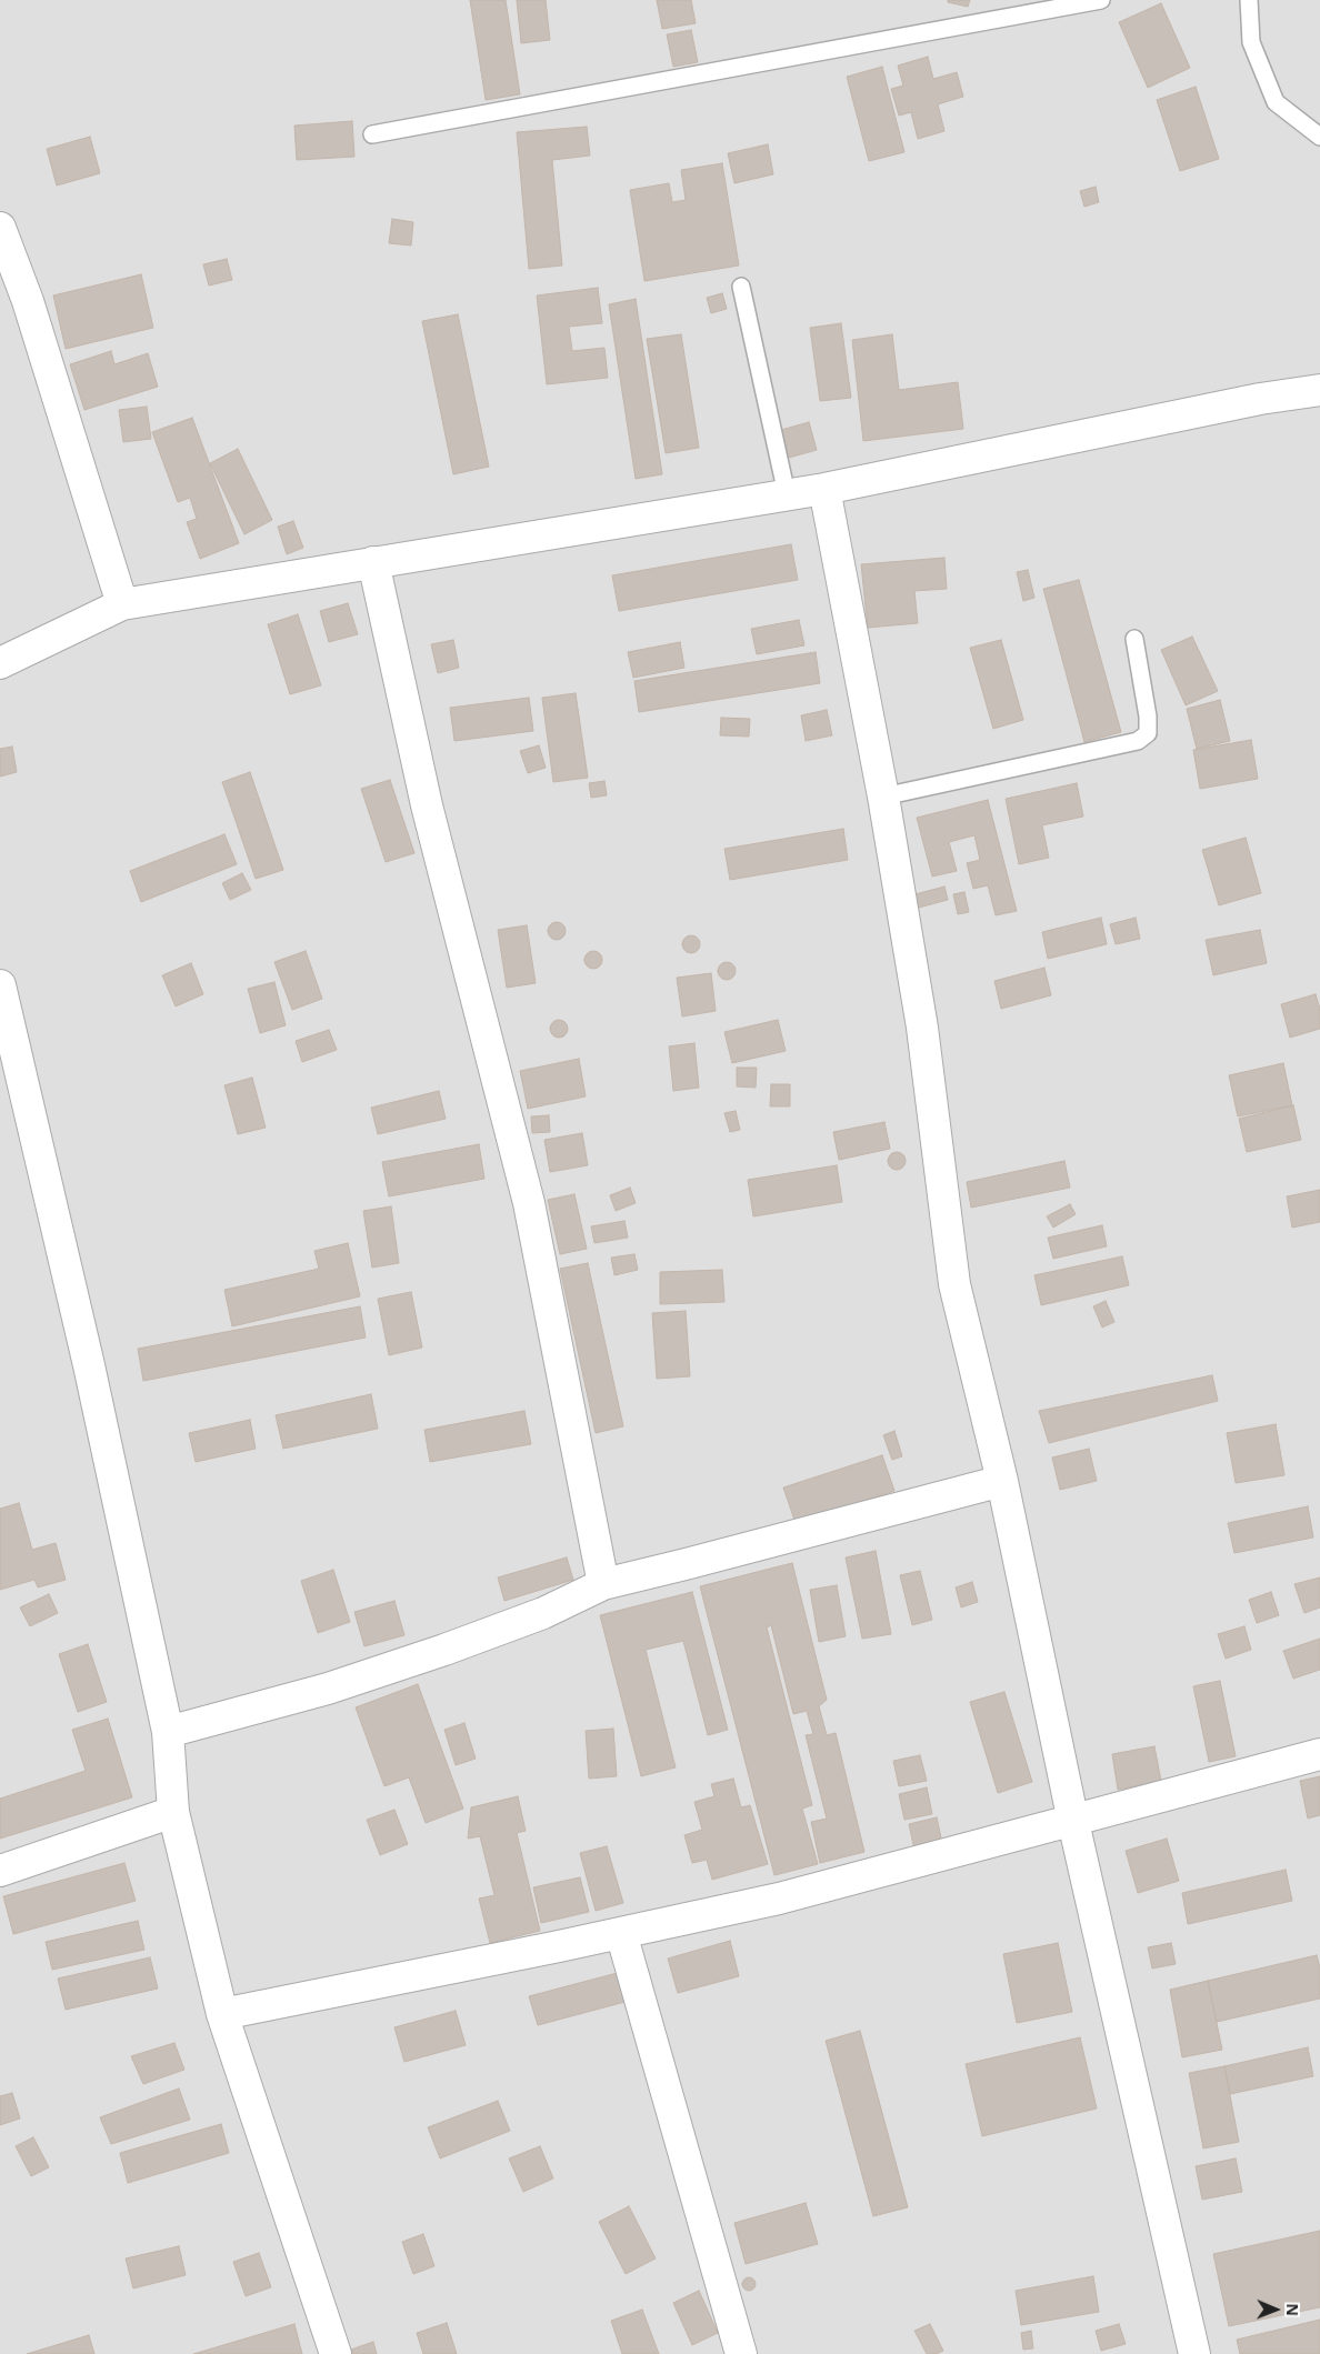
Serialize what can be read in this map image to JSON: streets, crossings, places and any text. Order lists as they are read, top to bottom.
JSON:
{
  "north": "right"
}
